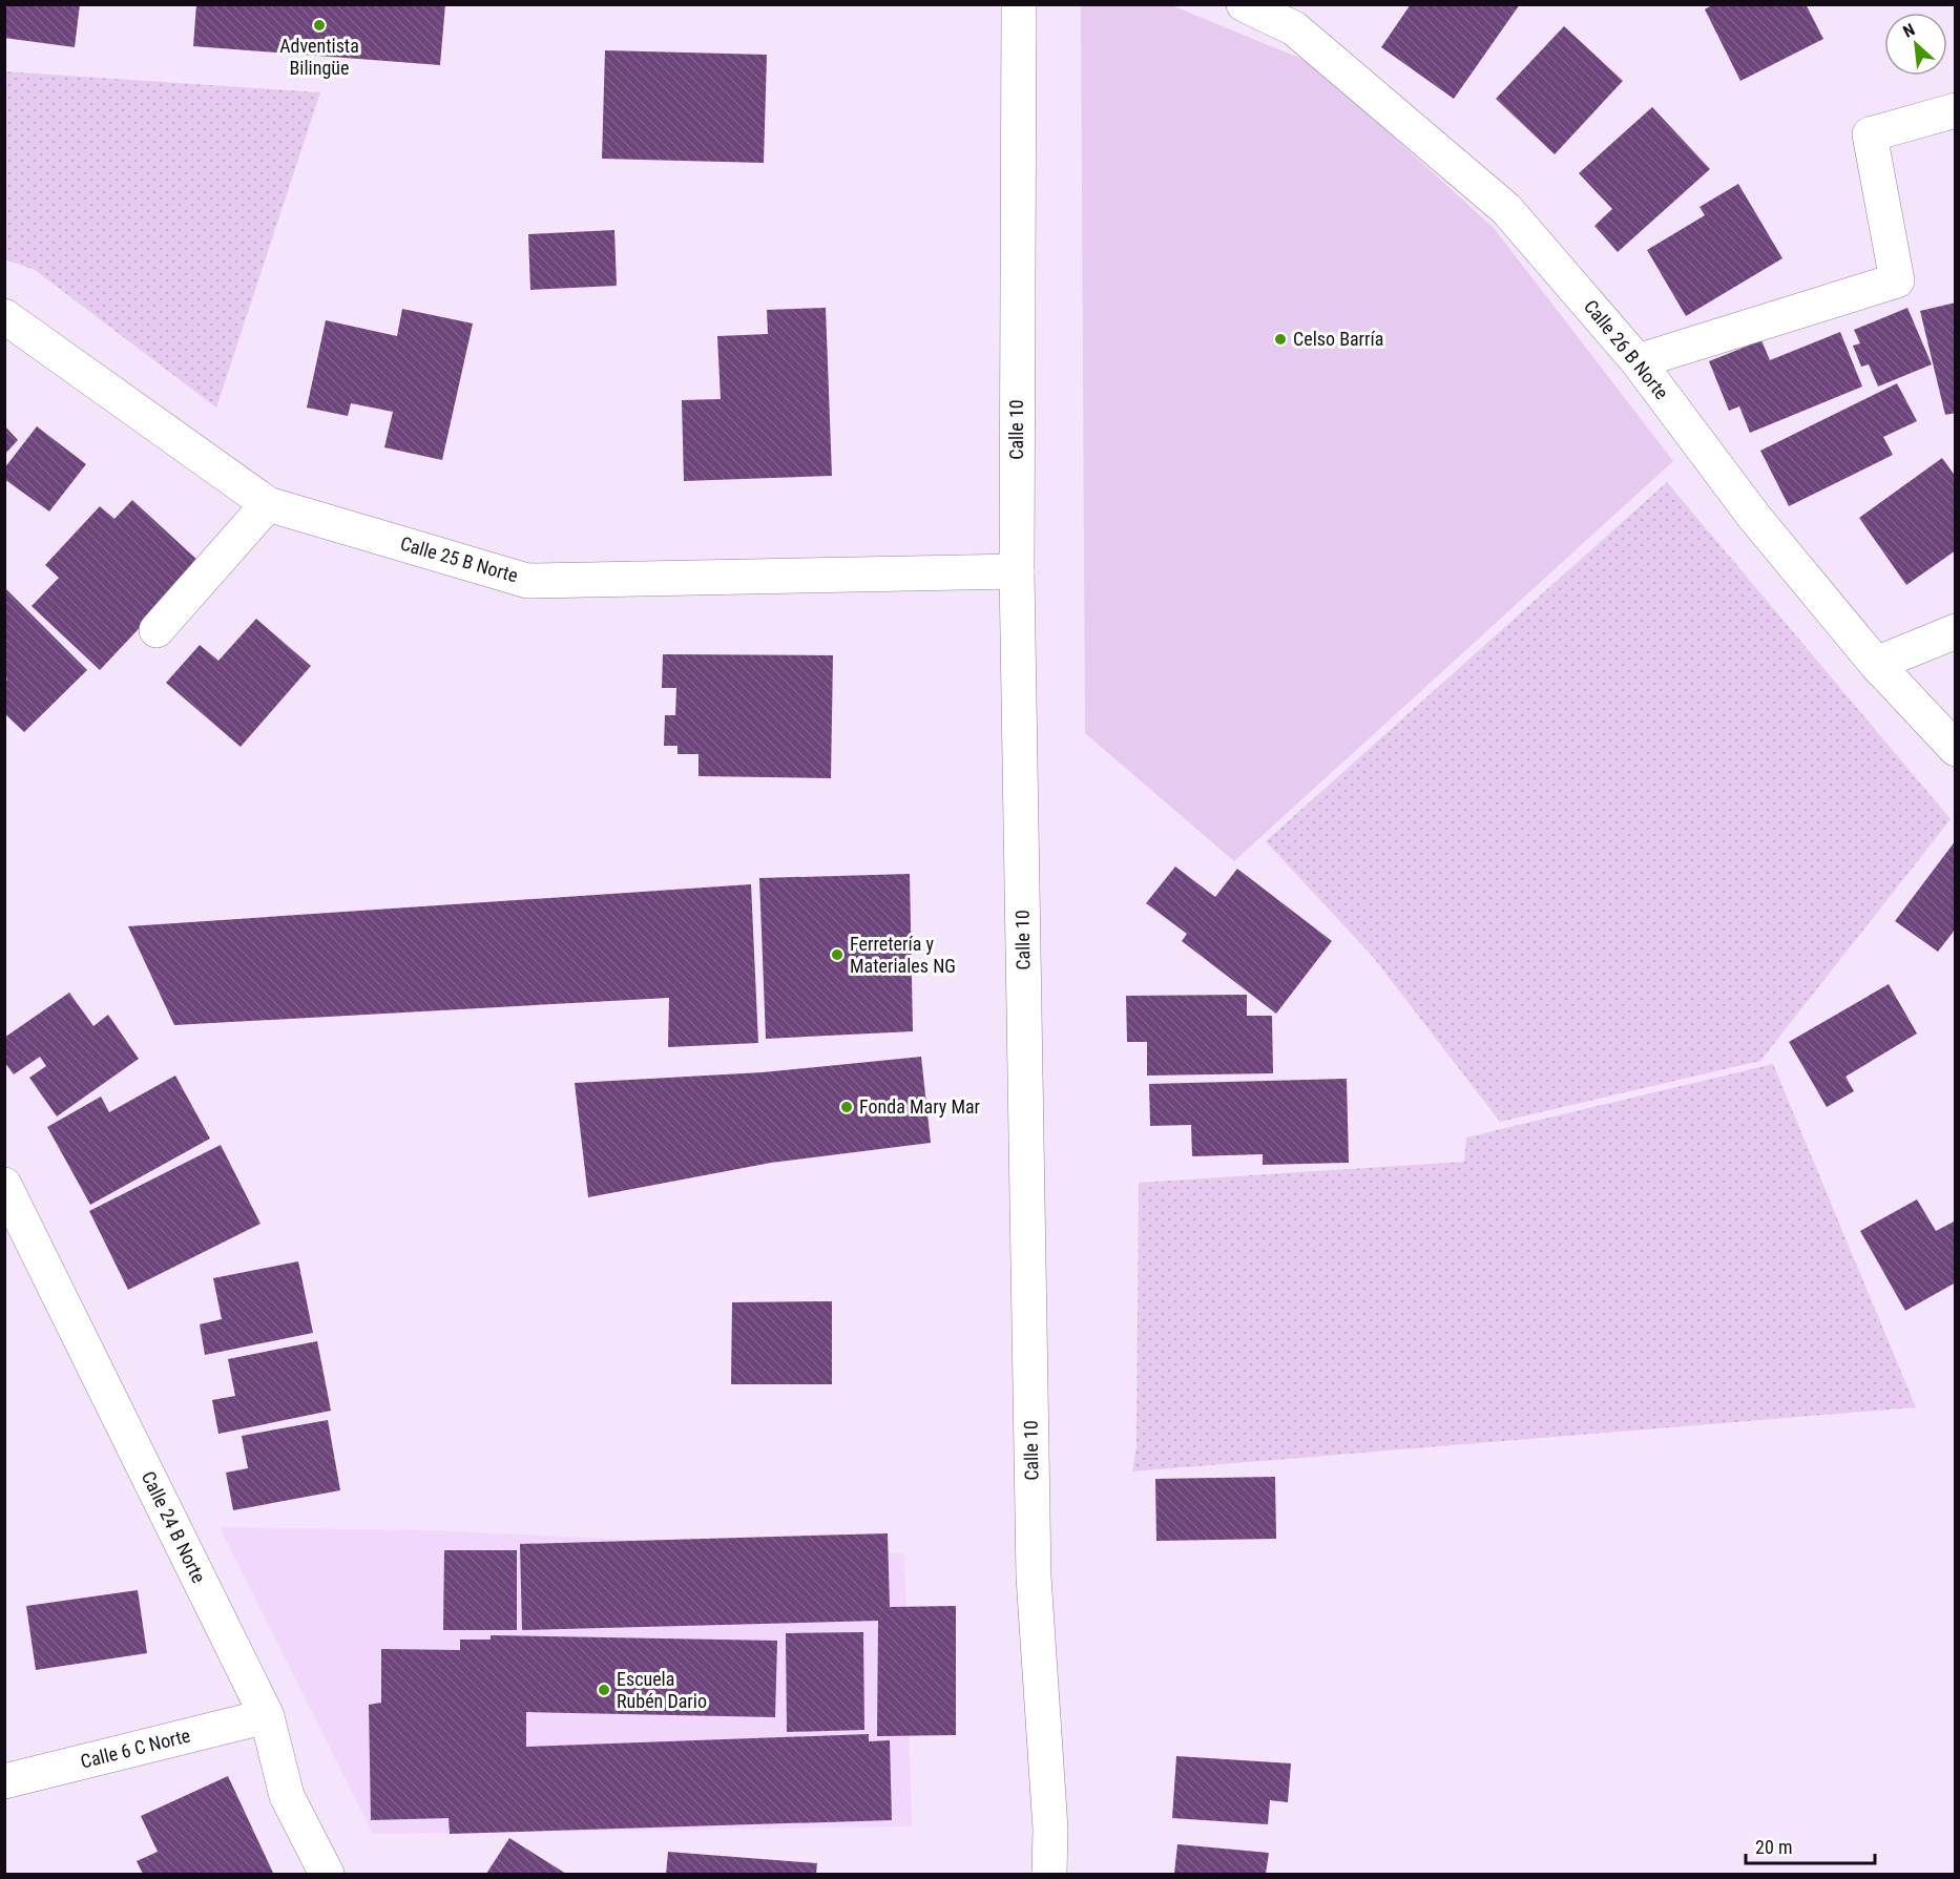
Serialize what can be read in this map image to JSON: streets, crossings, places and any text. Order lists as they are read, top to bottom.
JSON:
{
  "streets": {
    "street": [
      "Calle 26 B Norte",
      "Calle 10",
      "Calle 25 B Norte",
      "Calle 24 B Norte",
      "Calle 6 C Norte"
    ]
  },
  "crossings": [
    ["Calle 10", "Calle 25 B Norte"],
    ["Calle 24 B Norte", "Calle 6 C Norte"]
  ],
  "places": [
    "Adventista Bilingüe",
    "Celso Barría",
    "Ferretería y Materiales NG",
    "Fonda Mary Mar",
    "Escuela Rubén Dario"
  ],
  "scale_bar": "20 m",
  "north": "top left"
}
